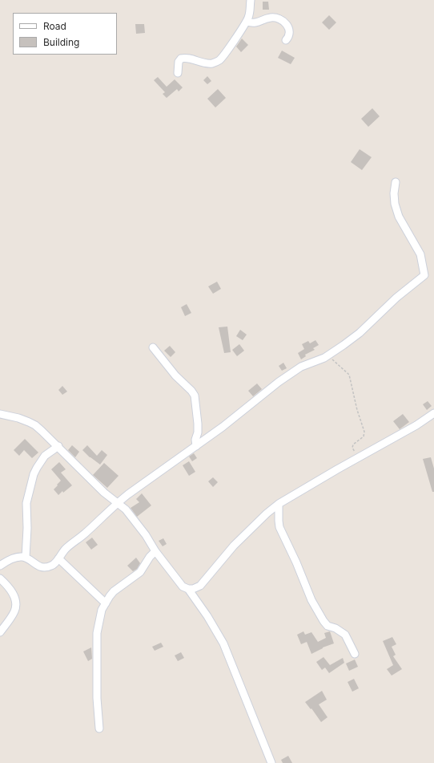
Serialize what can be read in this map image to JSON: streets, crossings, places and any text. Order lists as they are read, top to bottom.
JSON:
{
  "legend": ["Road", "Building"]
}
